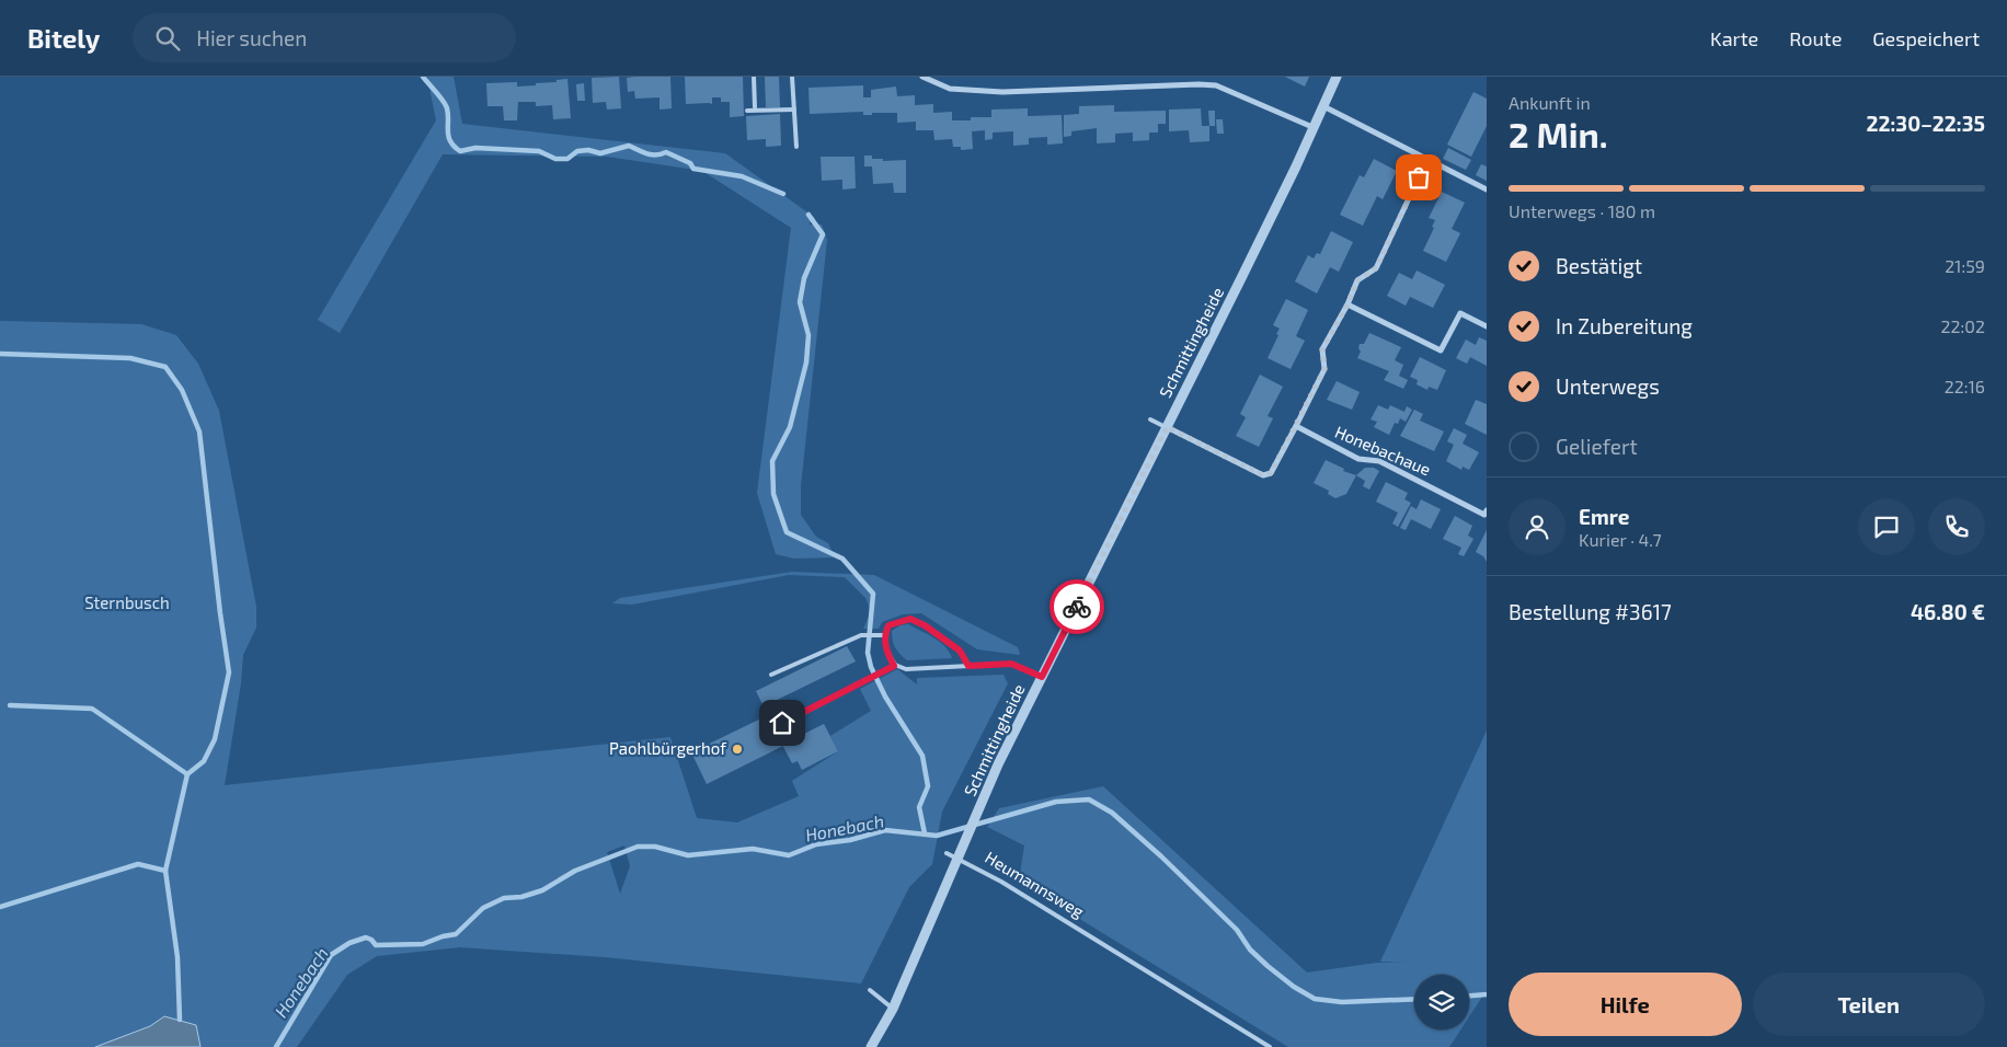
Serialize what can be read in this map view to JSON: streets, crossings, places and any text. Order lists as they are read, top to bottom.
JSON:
{
  "streets": {
    "street": ["Schmittingheide", "Honebachaue", "Heumannsweg"]
  },
  "crossings": [
    ["Schmittingheide", "Heumannsweg"]
  ],
  "water": ["Honebach"],
  "parks": ["Sternbusch"],
  "places": ["Paohlbürgerhof"],
  "page": {
    "header": "Bitely",
    "search": "Hier suchen",
    "nav": ["Karte", "Route", "Gespeichert"],
    "heading": ["2 Min.", "Ankunft in", "22:30–22:35"],
    "panel": [
      "Emre",
      "Kurier · 4.7",
      "Bestellung #3617",
      "46.80 €"
    ],
    "bar": "Unterwegs · 180 m",
    "list": [
      ["Bestätigt", "21:59"],
      ["In Zubereitung", "22:02"],
      ["Unterwegs", "22:16"],
      "Geliefert"
    ],
    "buttons": ["Hilfe", "Teilen"]
  }
}
